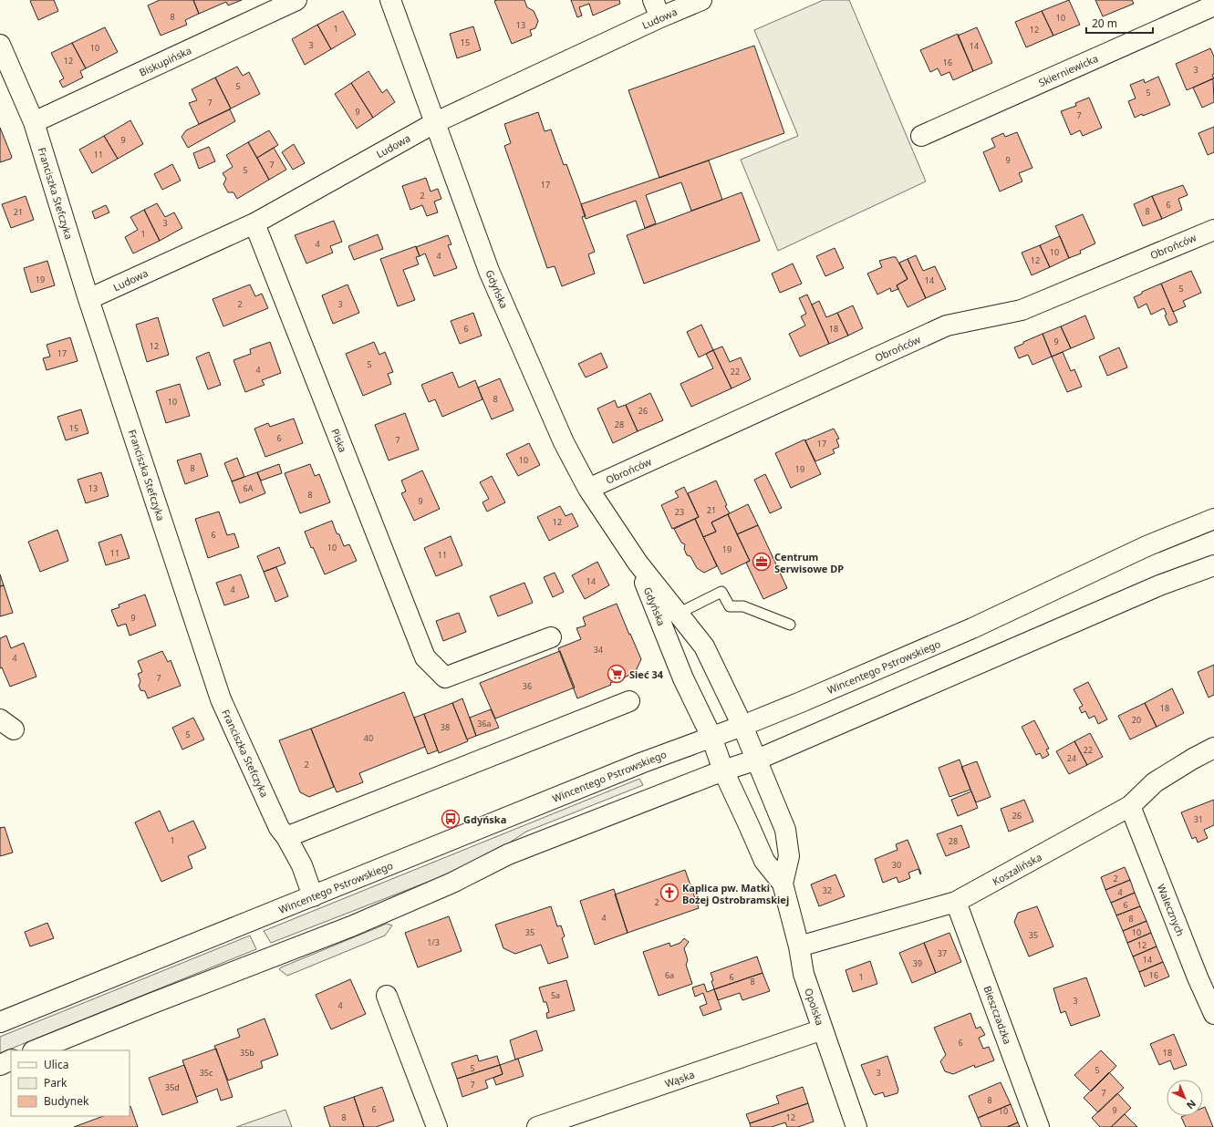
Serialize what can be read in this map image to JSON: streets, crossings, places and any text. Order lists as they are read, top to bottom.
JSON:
{
  "streets": {
    "street": [
      "Ludowa",
      "Biskupińska",
      "Skierniewicka",
      "Franciszka Stefczyka",
      "Obrońców",
      "Gdyńska",
      "Piska",
      "Wincentego Pstrowskiego",
      "Koszalińska",
      "Walecznych",
      "Opolska",
      "Bieszczadzka",
      "Wąska"
    ]
  },
  "crossings": [
    ["Ludowa", "Franciszka Stefczyka"],
    ["Ludowa", "Gdyńska"],
    ["Ludowa", "Piska"],
    ["Biskupińska", "Franciszka Stefczyka"],
    ["Franciszka Stefczyka", "Wincentego Pstrowskiego"],
    ["Obrońców", "Gdyńska"],
    ["Gdyńska", "Wincentego Pstrowskiego"],
    ["Gdyńska", "Opolska"],
    ["Wincentego Pstrowskiego", "Opolska"],
    ["Koszalińska", "Walecznych"],
    ["Koszalińska", "Opolska"],
    ["Koszalińska", "Bieszczadzka"],
    ["Opolska", "Wąska"]
  ],
  "places": {
    "office": ["Centrum Serwisowe DP"],
    "supermarket": ["Sieć 34"],
    "bus stop": ["Gdyńska"],
    "church": ["Kaplica pw. Matki Bożej Ostrobramskiej"]
  },
  "house_numbers": [
    "8",
    "10",
    "13",
    "1",
    "12",
    "15",
    "3",
    "14",
    "10",
    "12",
    "16",
    "3",
    "5",
    "5",
    "7",
    "9",
    "7",
    "9",
    "11",
    "9",
    "7",
    "5",
    "17",
    "2",
    "6",
    "8",
    "21",
    "3",
    "1",
    "4",
    "10",
    "4",
    "12",
    "19",
    "14",
    "5",
    "2",
    "3",
    "6",
    "18",
    "9",
    "12",
    "17",
    "5",
    "4",
    "22",
    "8",
    "10",
    "26",
    "28",
    "15",
    "6",
    "7",
    "17",
    "10",
    "8",
    "19",
    "13",
    "6A",
    "8",
    "9",
    "21",
    "23",
    "12",
    "6",
    "10",
    "19",
    "11",
    "11",
    "14",
    "4",
    "9",
    "34",
    "4",
    "7",
    "36",
    "18",
    "20",
    "36a",
    "38",
    "5",
    "40",
    "22",
    "24",
    "2",
    "26",
    "31",
    "1",
    "28",
    "30",
    "2",
    "32",
    "4",
    "2",
    "6",
    "4",
    "8",
    "35",
    "10",
    "35",
    "1/3",
    "12",
    "37",
    "14",
    "39",
    "6a",
    "16",
    "6",
    "1",
    "8",
    "5a",
    "3",
    "4",
    "6",
    "35b",
    "18",
    "5",
    "5",
    "35c",
    "3",
    "7",
    "35d",
    "7",
    "8",
    "6",
    "9",
    "10",
    "8",
    "12"
  ],
  "legend": ["Ulica", "Park", "Budynek"],
  "scale_bar": "20 m",
  "north": "bottom right"
}
